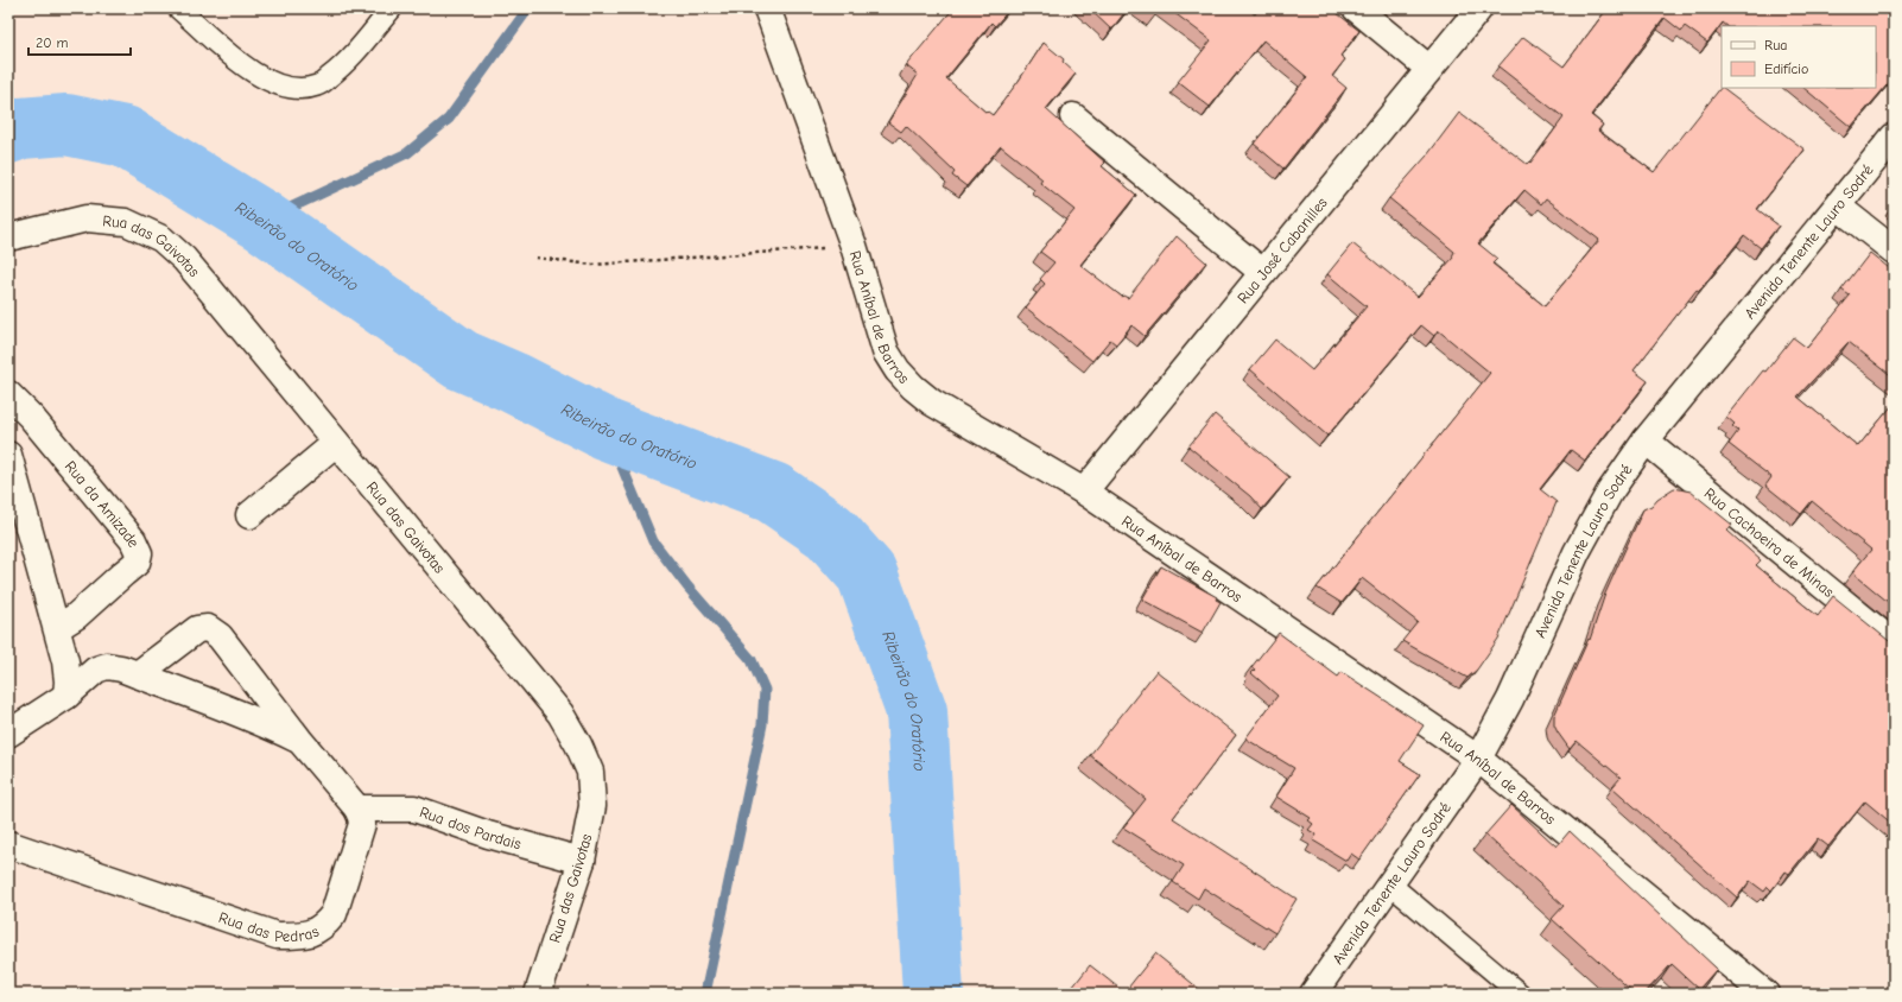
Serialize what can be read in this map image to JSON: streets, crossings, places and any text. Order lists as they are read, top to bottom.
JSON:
{
  "streets": {
    "street": [
      "Avenida Tenente Lauro Sodré",
      "Rua das Gaivotas",
      "Rua José Cabanilles",
      "Rua Aníbal de Barros",
      "Rua da Amizade",
      "Rua Cachoeira de Minas",
      "Rua dos Pardais",
      "Rua das Pedras"
    ]
  },
  "crossings": [
    ["Avenida Tenente Lauro Sodré", "Rua Aníbal de Barros"],
    ["Avenida Tenente Lauro Sodré", "Rua Cachoeira de Minas"],
    ["Rua das Gaivotas", "Rua dos Pardais"],
    ["Rua José Cabanilles", "Rua Aníbal de Barros"],
    ["Rua dos Pardais", "Rua das Pedras"]
  ],
  "water": ["Ribeirão do Oratório"],
  "legend": ["Rua", "Edifício"],
  "scale_bar": "20 m"
}
